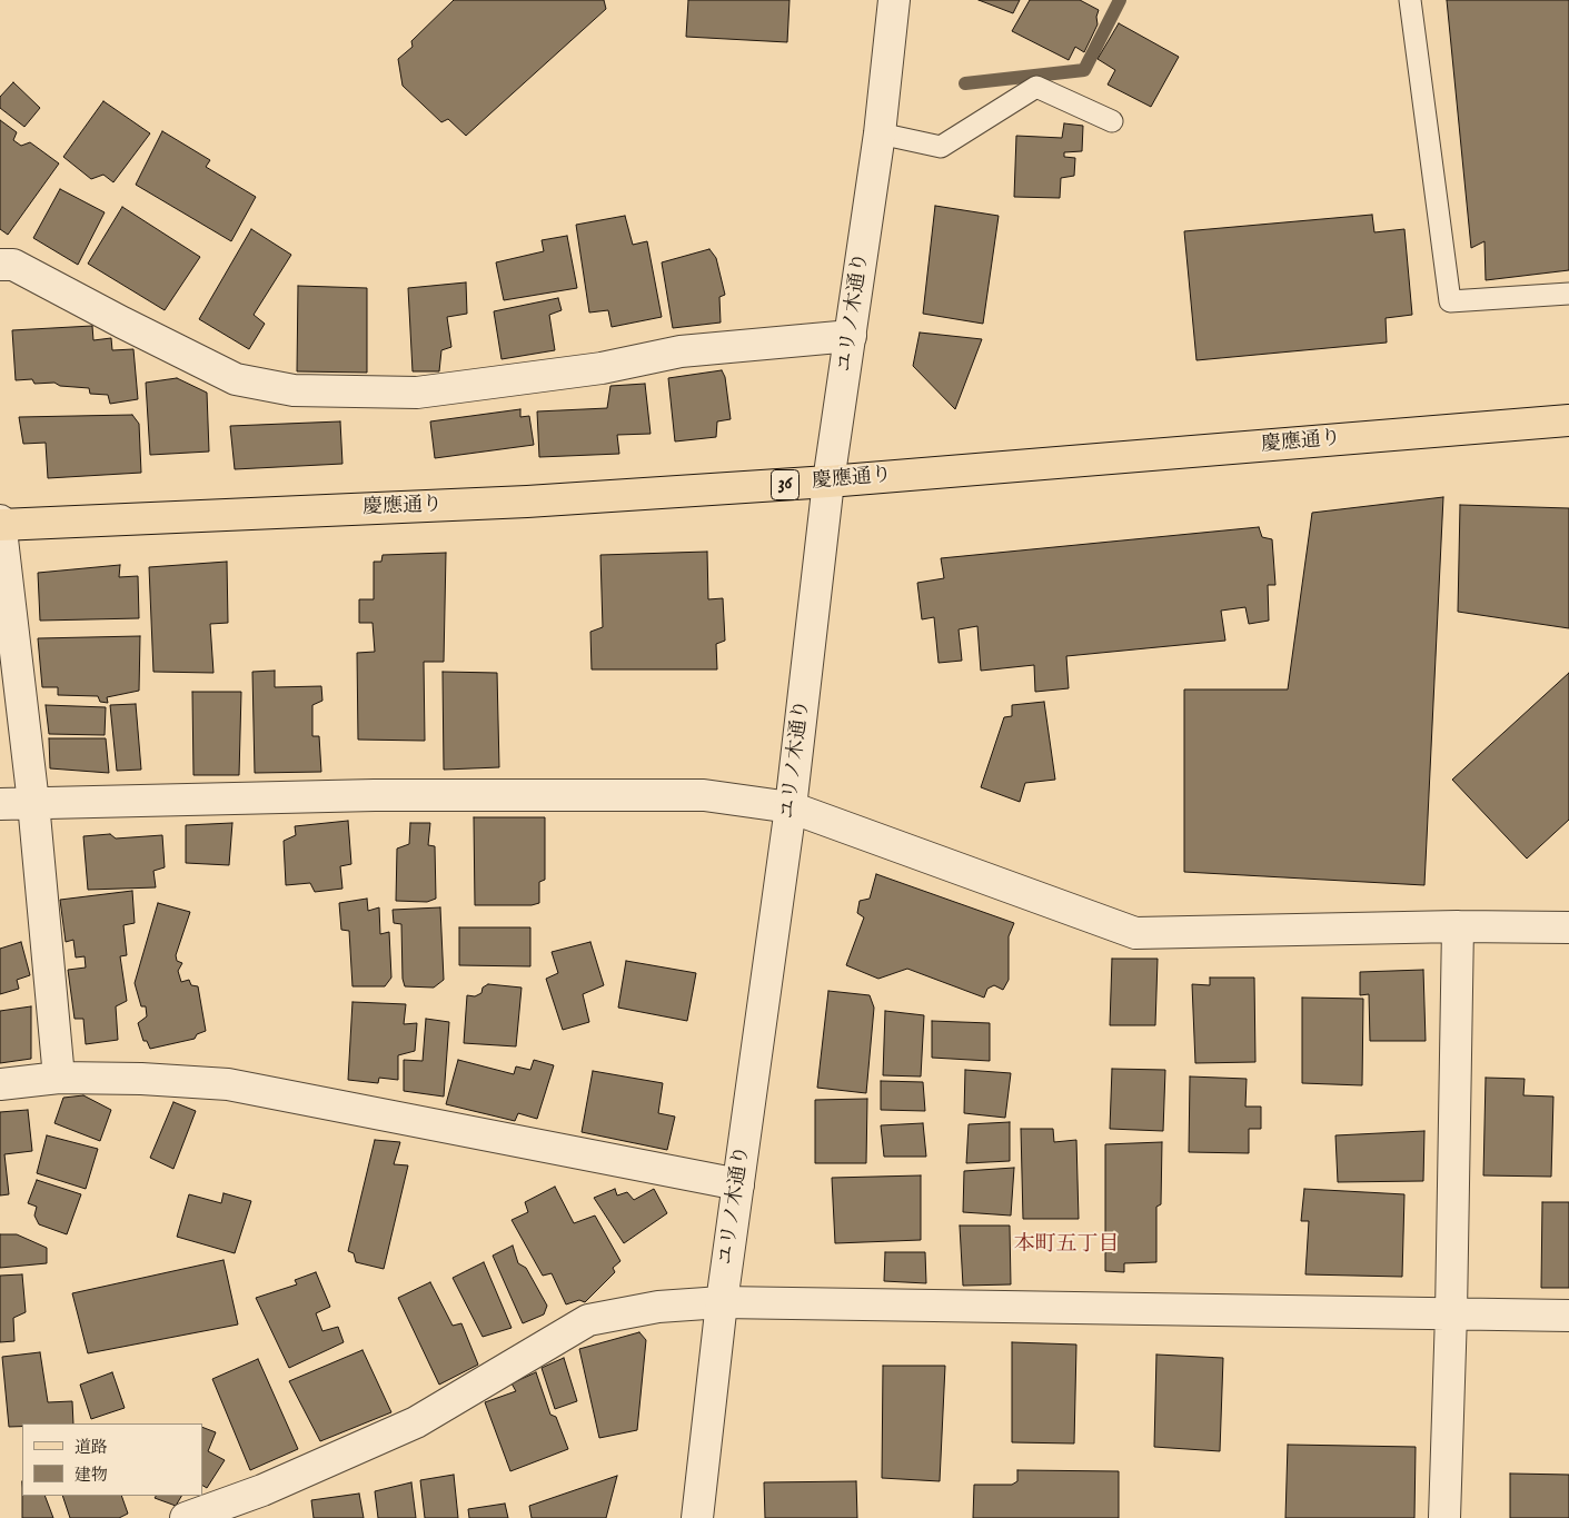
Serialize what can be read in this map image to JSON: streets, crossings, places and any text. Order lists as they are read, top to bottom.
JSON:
{
  "streets": {
    "main road": ["慶應通り", "36"],
    "street": ["ユリノ木通り"]
  },
  "crossings": [
    ["ユリノ木通り", "慶應通り"]
  ],
  "districts": ["本町五丁目"],
  "legend": ["道路", "建物"]
}
